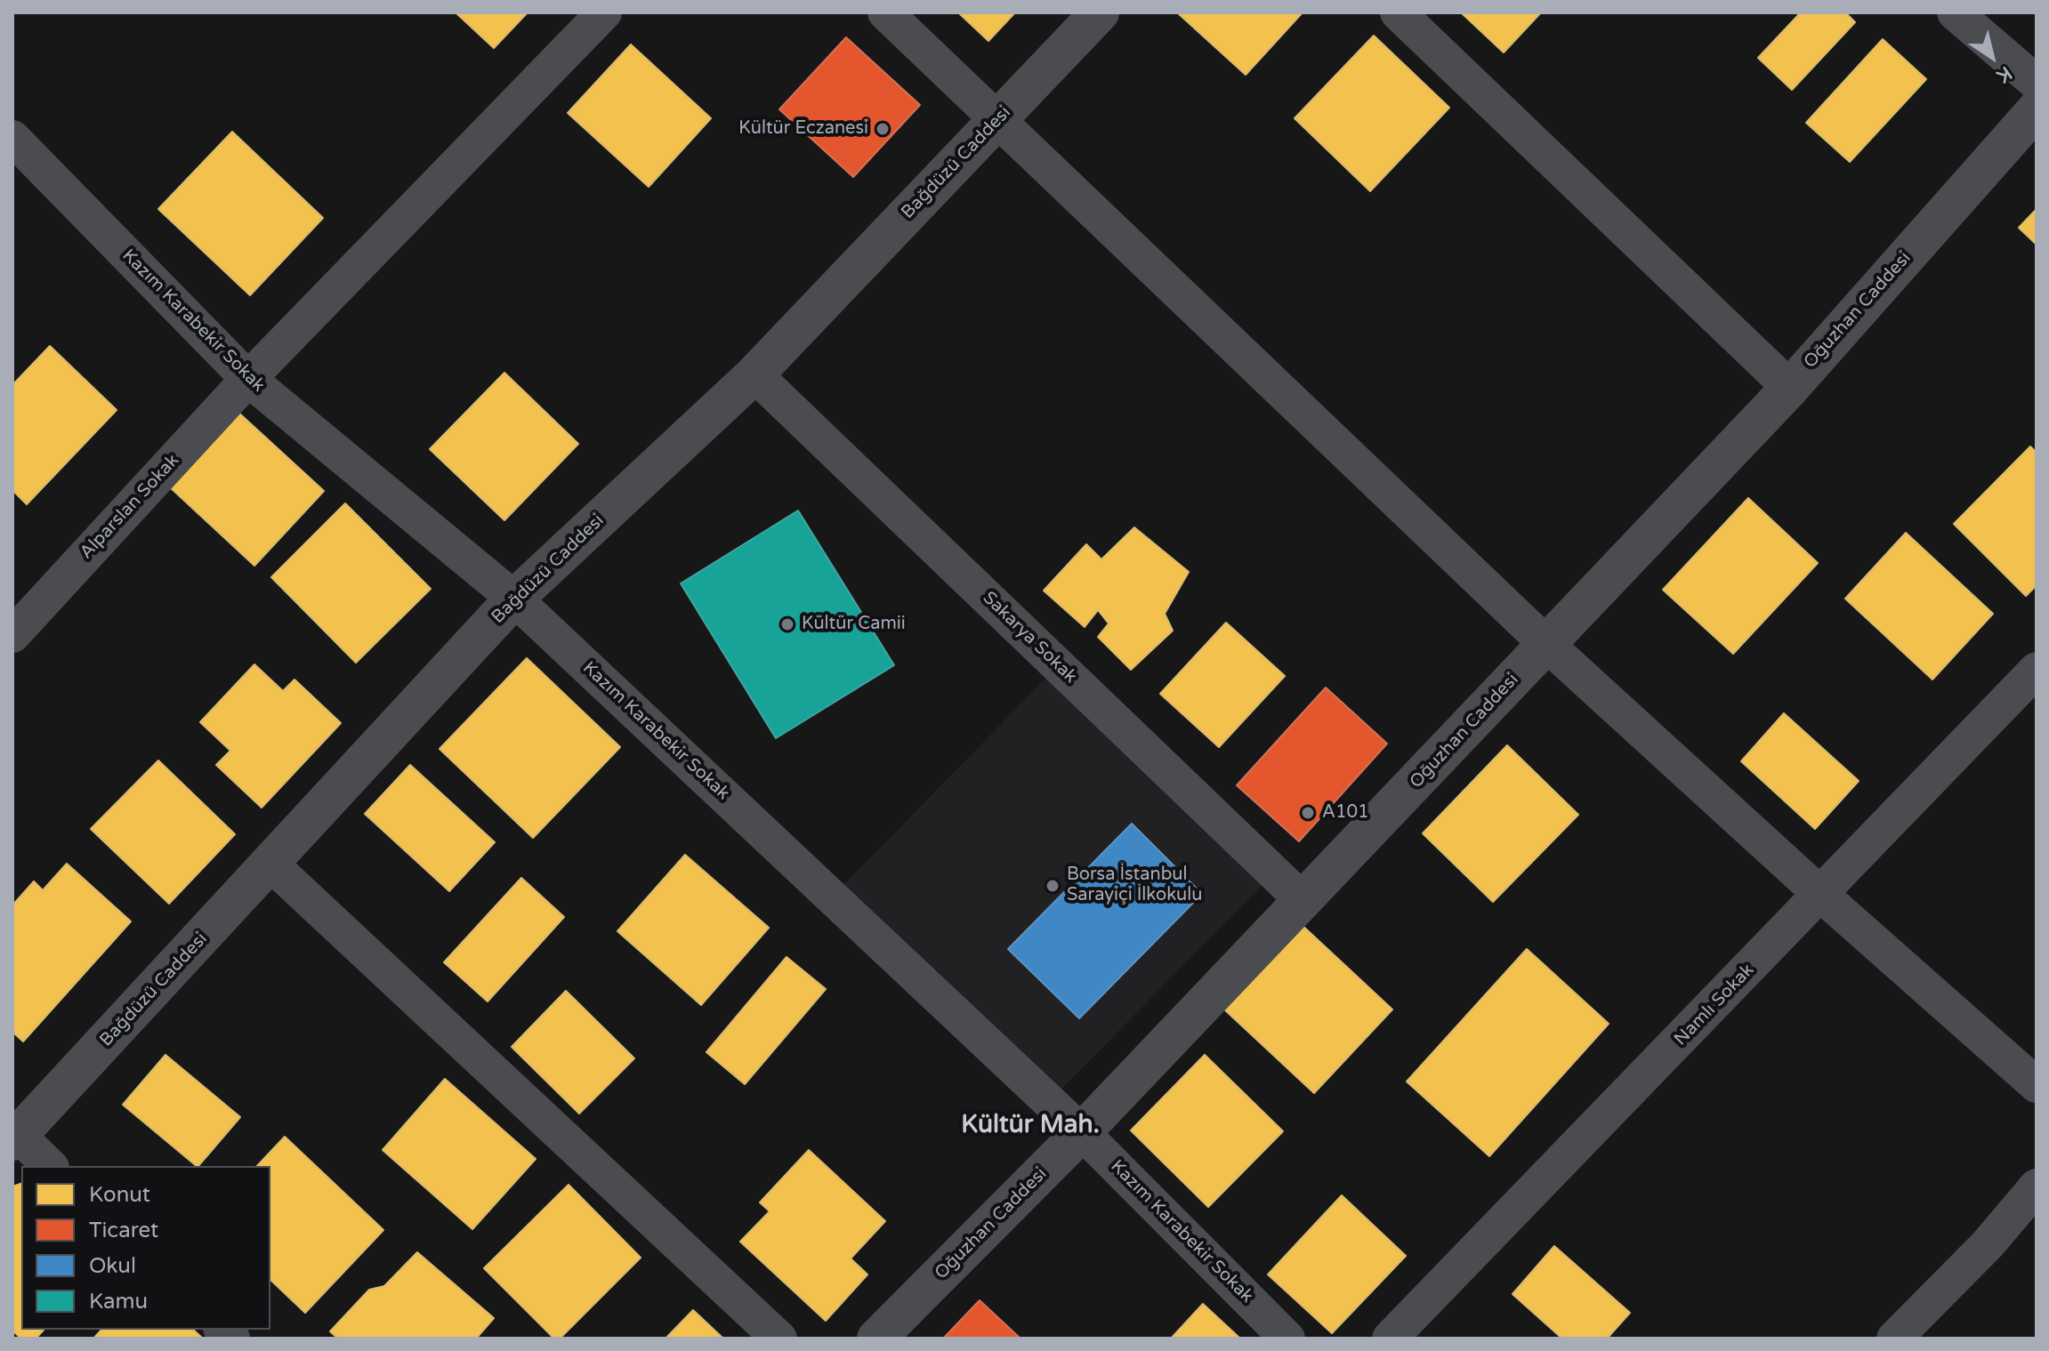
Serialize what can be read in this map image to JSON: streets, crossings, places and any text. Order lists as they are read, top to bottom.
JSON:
{
  "streets": {
    "street": [
      "Bağdüzü Caddesi",
      "Oğuzhan Caddesi",
      "Kazım Karabekir Sokak",
      "Alparslan Sokak",
      "Sakarya Sokak",
      "Namlı Sokak"
    ]
  },
  "crossings": [
    ["Bağdüzü Caddesi", "Kazım Karabekir Sokak"],
    ["Bağdüzü Caddesi", "Sakarya Sokak"],
    ["Oğuzhan Caddesi", "Kazım Karabekir Sokak"],
    ["Oğuzhan Caddesi", "Sakarya Sokak"],
    ["Kazım Karabekir Sokak", "Alparslan Sokak"]
  ],
  "districts": ["Kültür Mah."],
  "places": [
    "Kültür Eczanesi",
    "Kültür Camii",
    "A101",
    "Borsa İstanbul Sarayiçi İlkokulu"
  ],
  "legend": [
    "Konut",
    "Ticaret",
    "Okul",
    "Kamu"
  ],
  "north": "bottom right"
}
